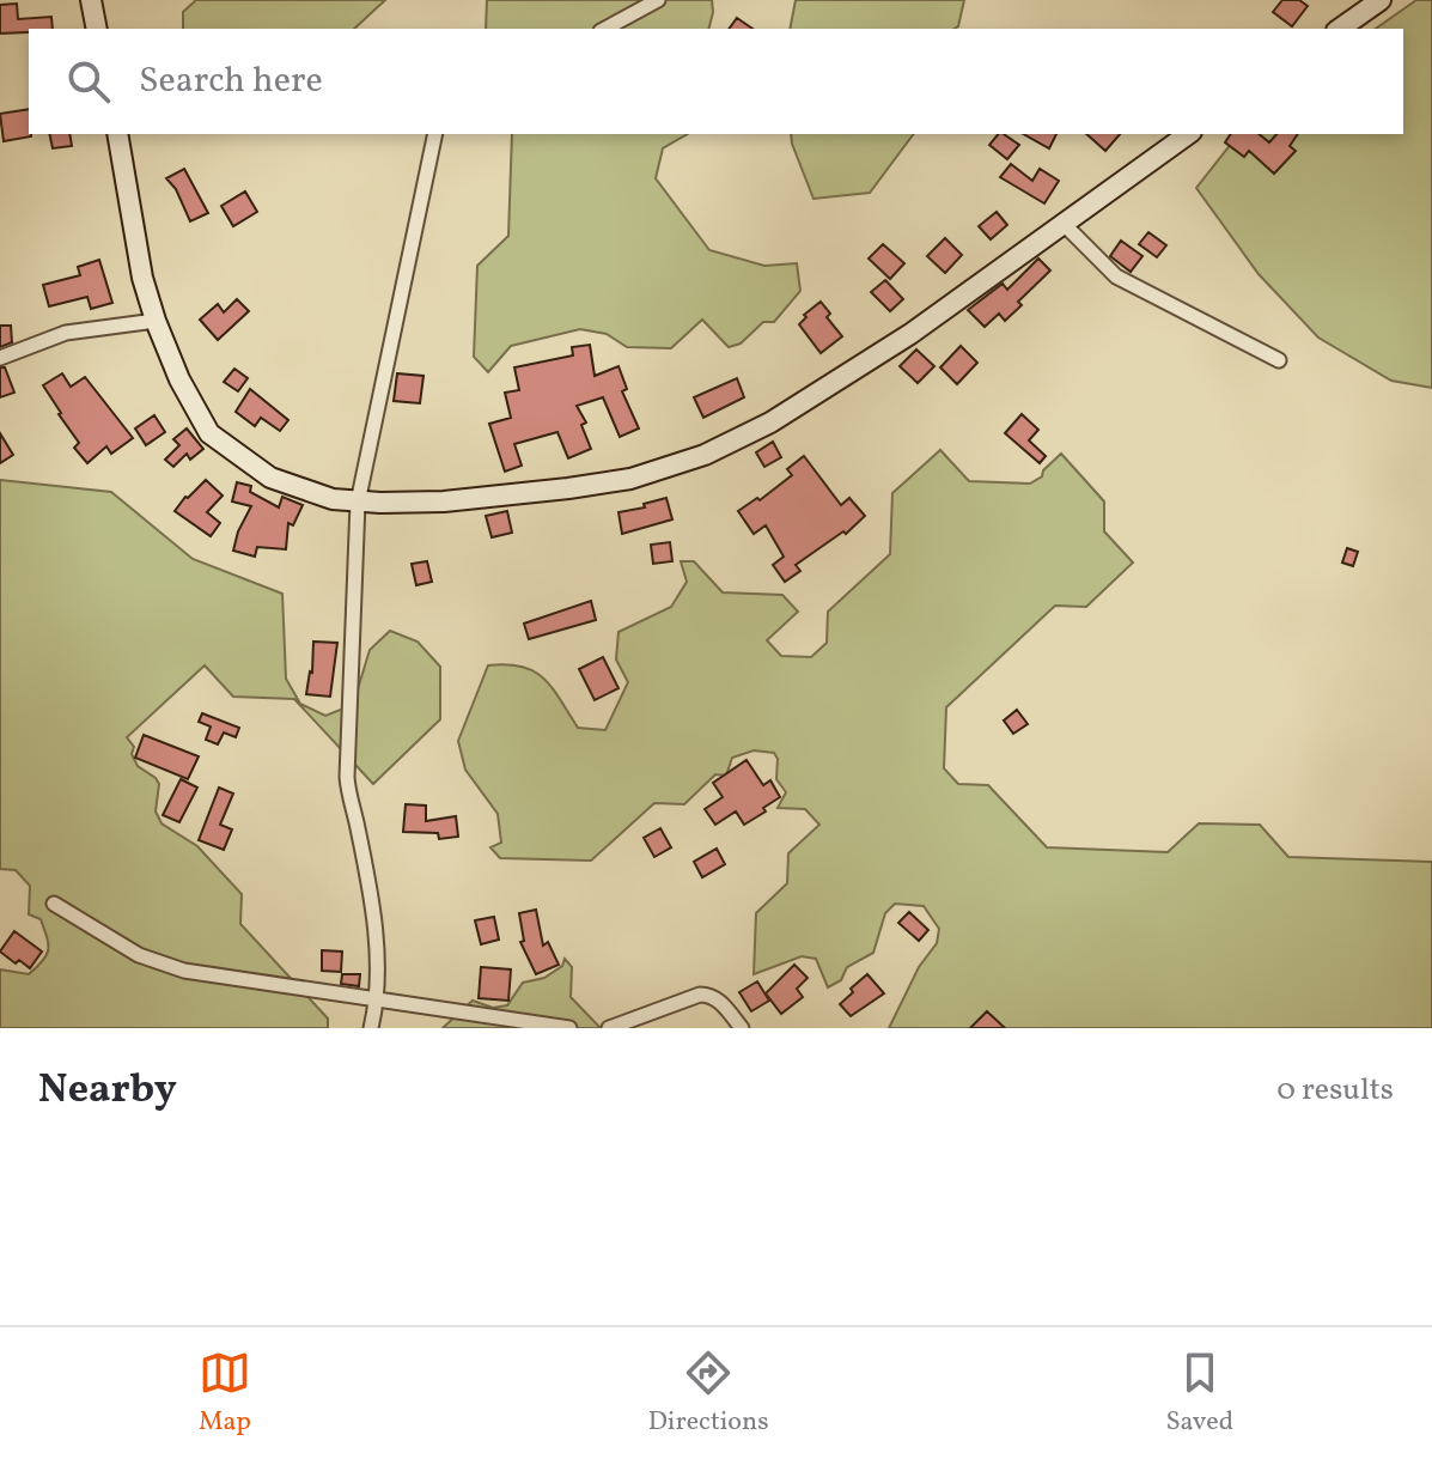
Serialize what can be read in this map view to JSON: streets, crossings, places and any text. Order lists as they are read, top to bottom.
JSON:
{
  "page": {
    "search": "Search here",
    "heading": ["Nearby", "0 results"],
    "nav": ["Map", "Directions", "Saved"]
  }
}
